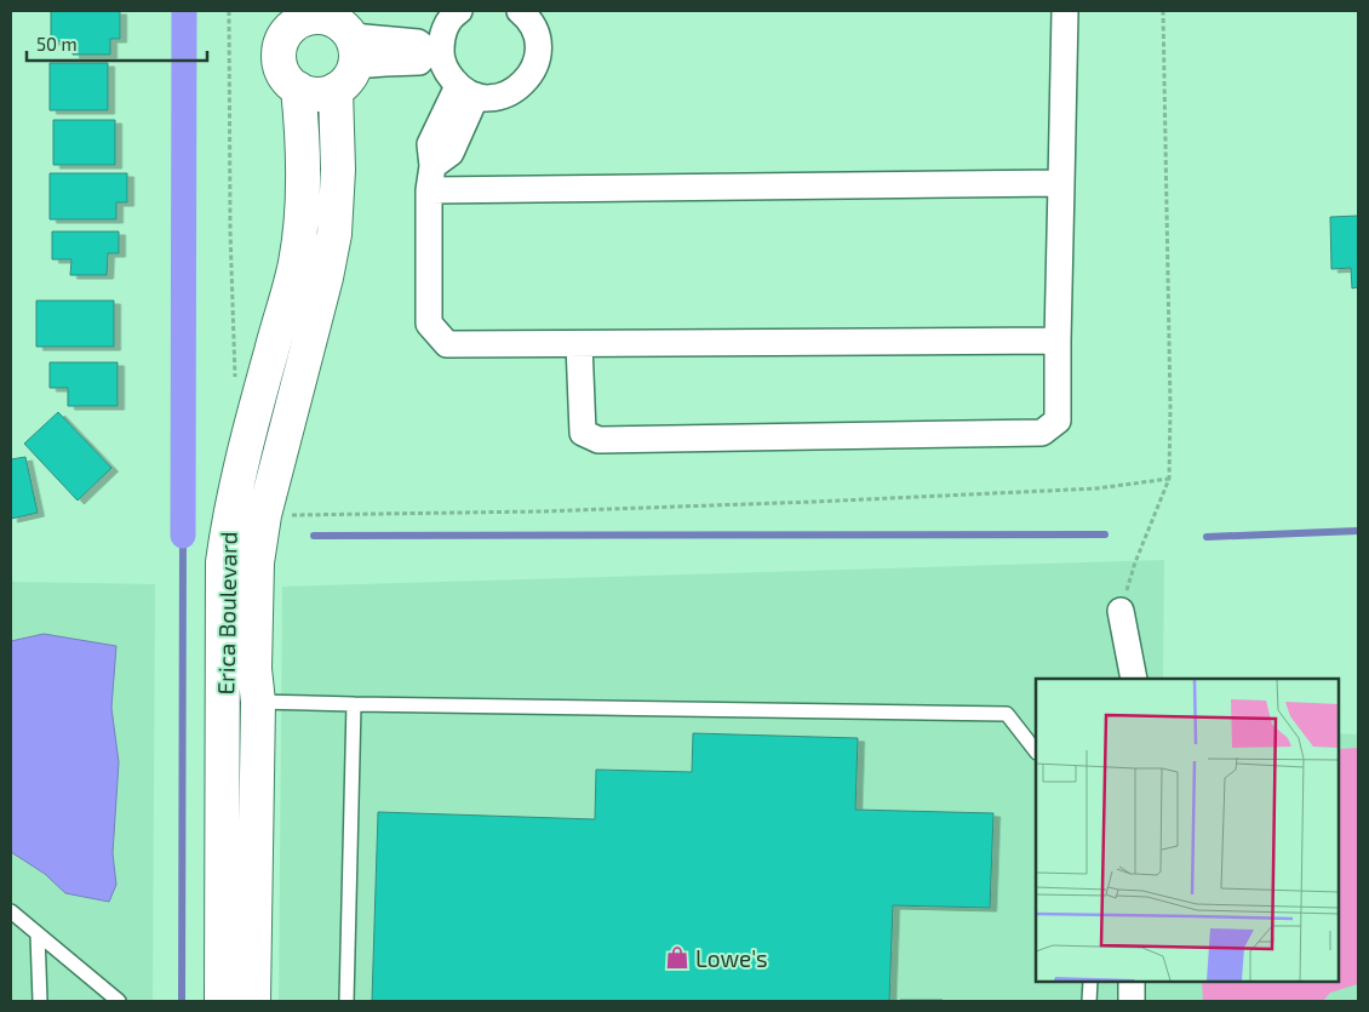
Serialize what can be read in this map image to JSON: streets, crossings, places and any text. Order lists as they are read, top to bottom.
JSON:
{
  "streets": {
    "street": ["Erica Boulevard"]
  },
  "places": {
    "shop": ["Lowe's"]
  },
  "scale_bar": "50 m"
}
